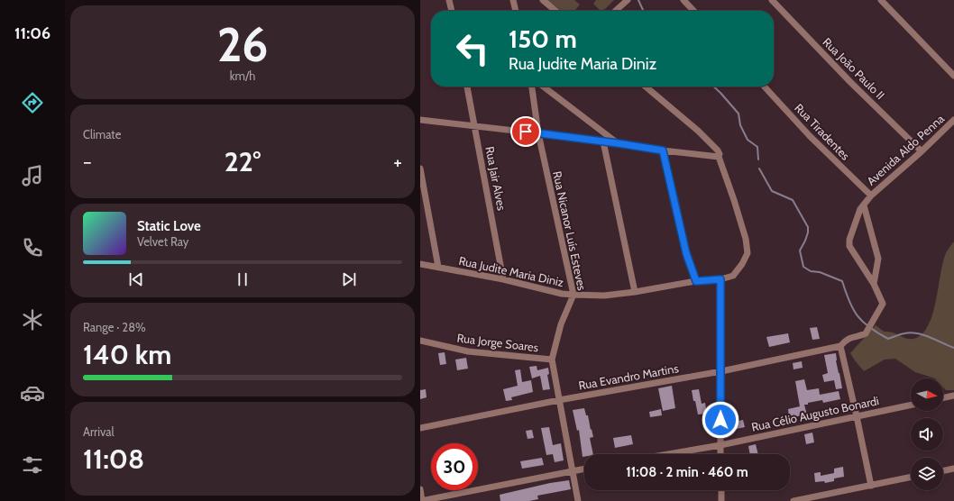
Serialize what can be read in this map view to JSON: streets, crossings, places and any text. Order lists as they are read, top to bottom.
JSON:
{
  "streets": {
    "street": [
      "Rua João Paulo II",
      "Rua Tiradentes",
      "Avenida Aldo Penna",
      "Rua Jair Alves",
      "Rua Nicanor Luís Esteves",
      "Rua Judite Maria Diniz",
      "Rua Jorge Soares",
      "Rua Evandro Martins",
      "Rua Célio Augusto Bonardi"
    ]
  },
  "crossings": [
    ["Rua João Paulo II", "Avenida Aldo Penna"],
    ["Rua Tiradentes", "Avenida Aldo Penna"],
    ["Rua Jair Alves", "Rua Judite Maria Diniz"],
    ["Rua Nicanor Luís Esteves", "Rua Judite Maria Diniz"],
    ["Rua Nicanor Luís Esteves", "Rua Jorge Soares"],
    ["Rua Nicanor Luís Esteves", "Rua Evandro Martins"]
  ],
  "north": "right",
  "page": {
    "tabs": "11:06",
    "tile": [
      ["26", "km/h"],
      "Climate",
      ["Range · 28%", "140 km"],
      ["Arrival", "11:08"]
    ],
    "turn": ["150 m", "Rua Judite Maria Diniz"],
    "heat": ["−", "22°", "+"],
    "song": ["Static Love", "Velvet Ray"],
    "limit": "30",
    "trip": "11:08 · 2 min · 460 m"
  }
}
